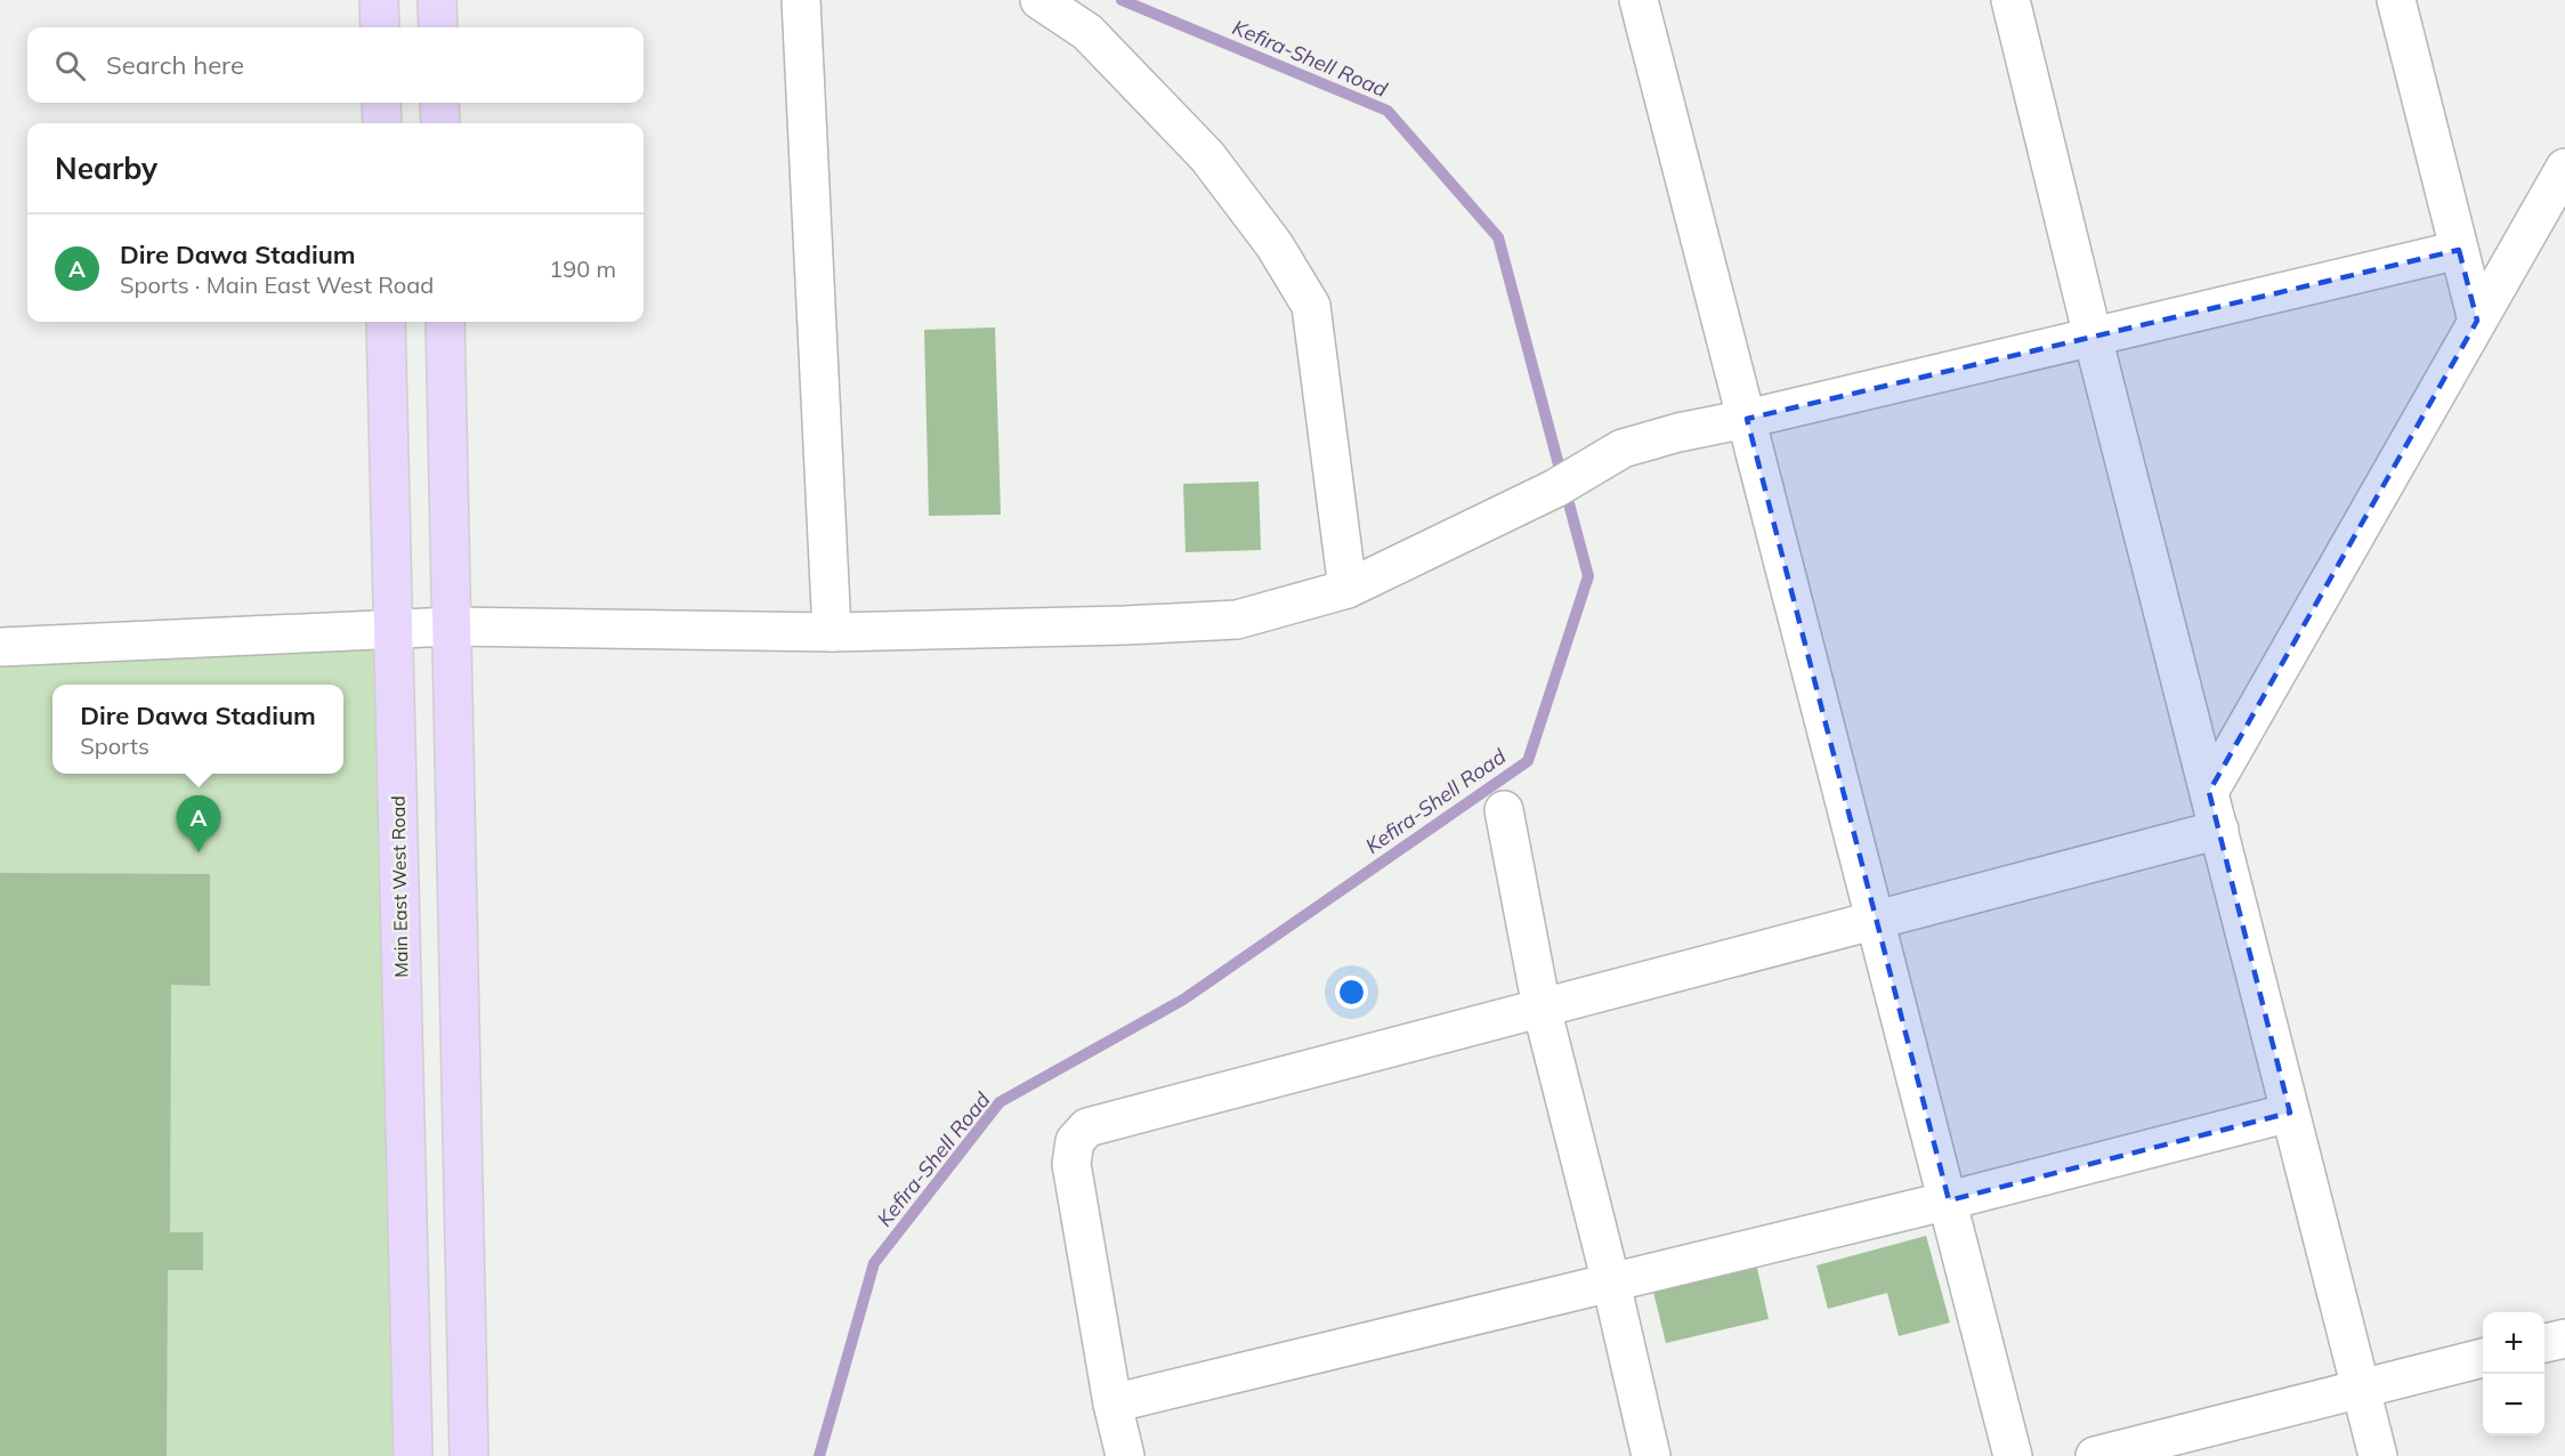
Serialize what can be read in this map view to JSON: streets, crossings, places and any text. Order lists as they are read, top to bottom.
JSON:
{
  "streets": {
    "main road": ["Main East West Road"]
  },
  "water": ["Kefira-Shell Road"],
  "page": {
    "search": "Search here",
    "heading": "Nearby",
    "list": [
      {
        "mark": "A",
        "name": "Dire Dawa Stadium",
        "note": "Sports · Main East West Road",
        "value": "190 m"
      }
    ],
    "popup": ["Dire Dawa Stadium", "Sports"],
    "pins": "A",
    "map_buttons": ["+", "−"]
  }
}
